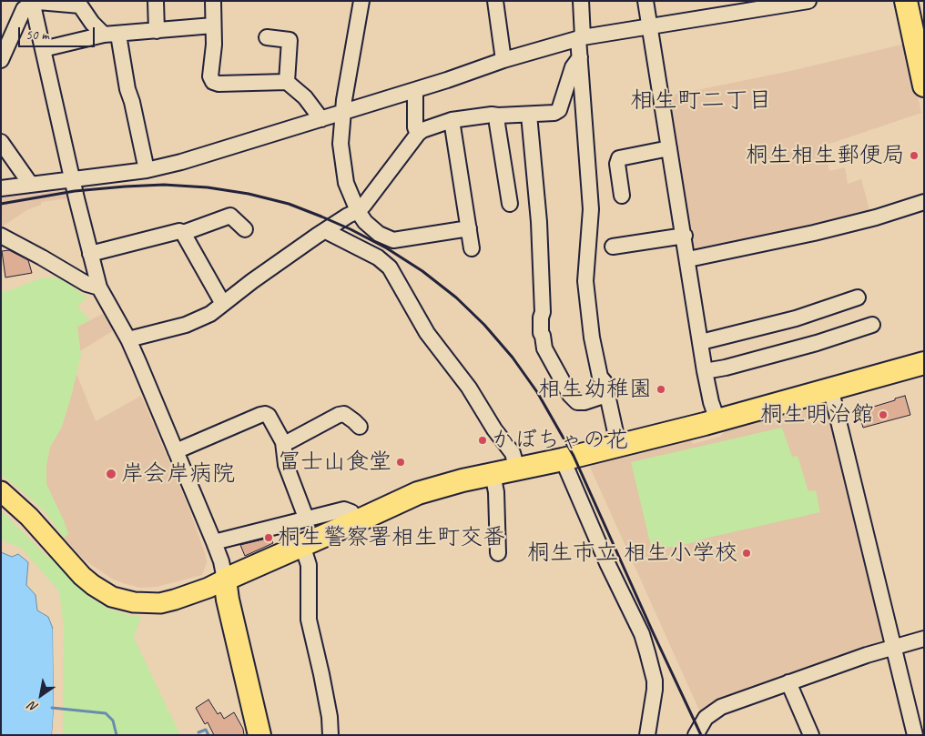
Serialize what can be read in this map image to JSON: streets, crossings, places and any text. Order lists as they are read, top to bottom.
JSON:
{
  "districts": ["相生町二丁目"],
  "places": [
    "桐生相生郵便局",
    "相生幼稚園",
    "桐生明治館",
    "かぼちゃの花",
    "冨士山食堂",
    "岸会岸病院",
    "桐生警察署相生町交番",
    "桐生市立 相生小学校"
  ],
  "scale_bar": "50 m",
  "north": "bottom left"
}
